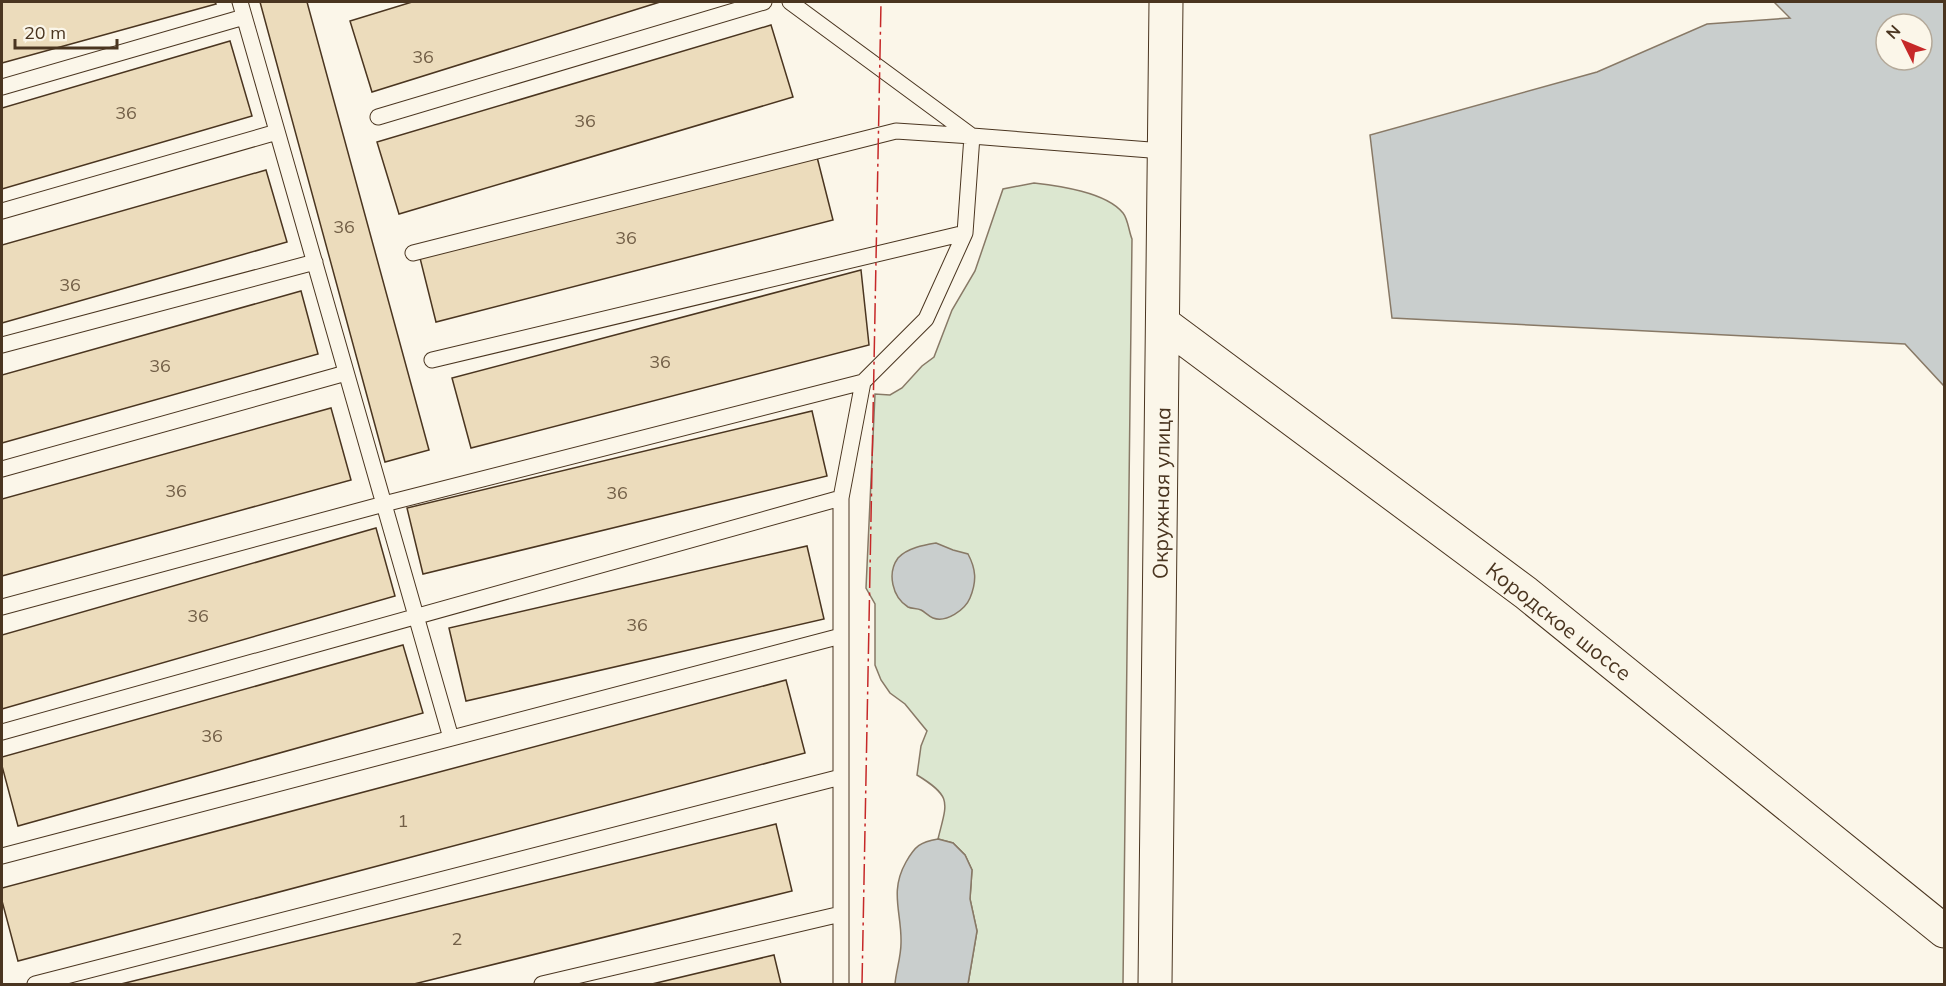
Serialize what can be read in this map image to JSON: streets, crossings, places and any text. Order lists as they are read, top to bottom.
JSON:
{
  "streets": {
    "main road": ["Окружная улица", "Кородское шоссе"]
  },
  "crossings": [
    ["Окружная улица", "Кородское шоссе"]
  ],
  "house_numbers": [
    "36",
    "36",
    "36",
    "36",
    "36",
    "36",
    "36",
    "36",
    "36",
    "36",
    "36",
    "36",
    "36",
    "1",
    "2"
  ],
  "scale_bar": "20 m",
  "north": "top left"
}
